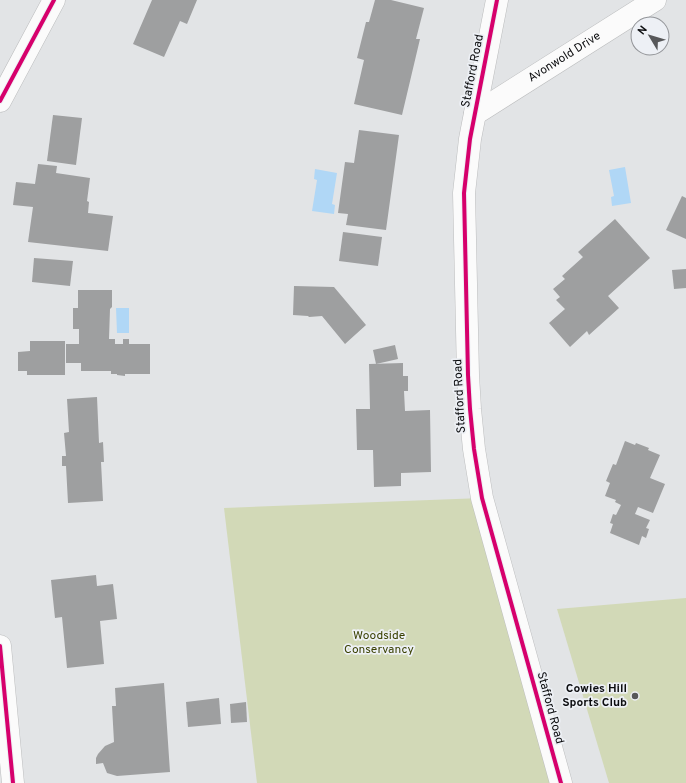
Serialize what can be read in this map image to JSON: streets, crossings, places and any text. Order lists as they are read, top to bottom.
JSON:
{
  "streets": {
    "street": ["Avonwold Drive", "Stafford Road"]
  },
  "crossings": [
    ["Avonwold Drive", "Stafford Road"]
  ],
  "parks": ["Woodside Conservancy"],
  "places": ["Cowies Hill Sports Club"],
  "north": "top left"
}
